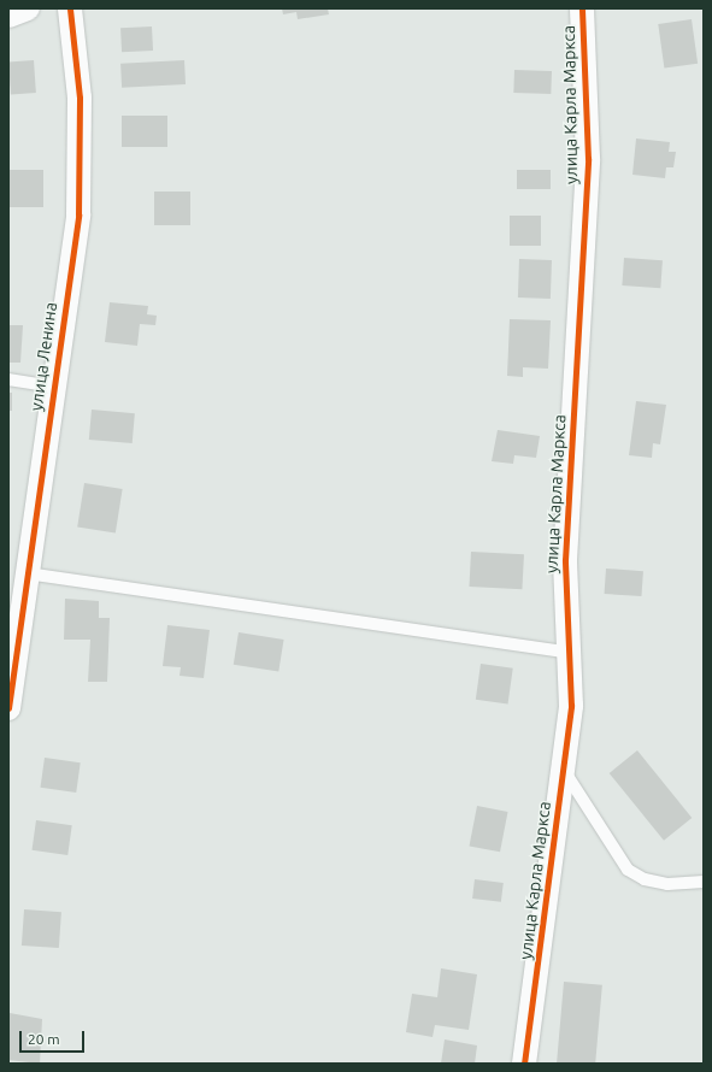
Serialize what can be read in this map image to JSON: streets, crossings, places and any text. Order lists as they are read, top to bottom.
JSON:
{
  "streets": {
    "street": ["улица Карла Маркса", "улица Ленина"]
  },
  "scale_bar": "20 m"
}
